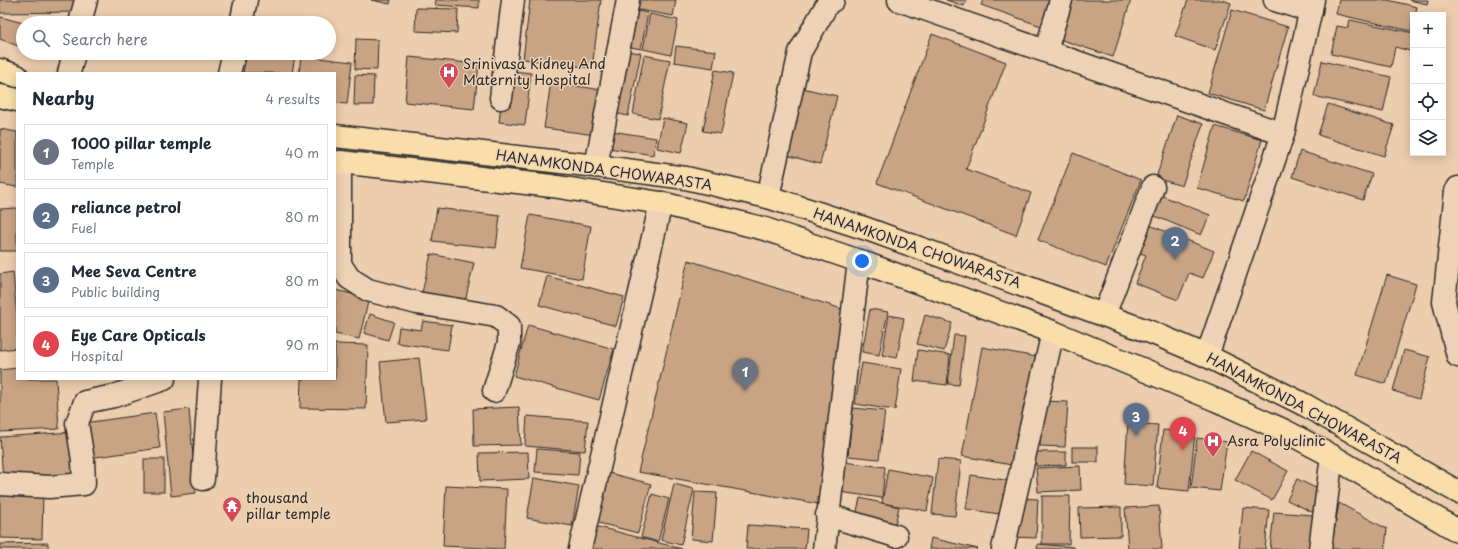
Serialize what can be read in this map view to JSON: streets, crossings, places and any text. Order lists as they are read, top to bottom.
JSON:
{
  "streets": {
    "highway": ["HANAMKONDA CHOWARASTA"]
  },
  "places": {
    "hospital": ["Srinivasa Kidney And Maternity Hospital", "Asra Polyclinic"],
    "temple": ["thousand pillar temple"]
  },
  "page": {
    "map_buttons": ["+", "−"],
    "search": "Search here",
    "heading": ["Nearby", "4 results"],
    "list": [
      {
        "mark": "1",
        "name": "1000 pillar temple",
        "note": "Temple",
        "value": "40 m"
      },
      {
        "mark": "2",
        "name": "reliance petrol",
        "note": "Fuel",
        "value": "80 m"
      },
      {
        "mark": "3",
        "name": "Mee Seva Centre",
        "note": "Public building",
        "value": "80 m"
      },
      {
        "mark": "4",
        "name": "Eye Care Opticals",
        "note": "Hospital",
        "value": "90 m"
      }
    ],
    "pins": [
      "2",
      "1",
      "3",
      "4"
    ]
  }
}
